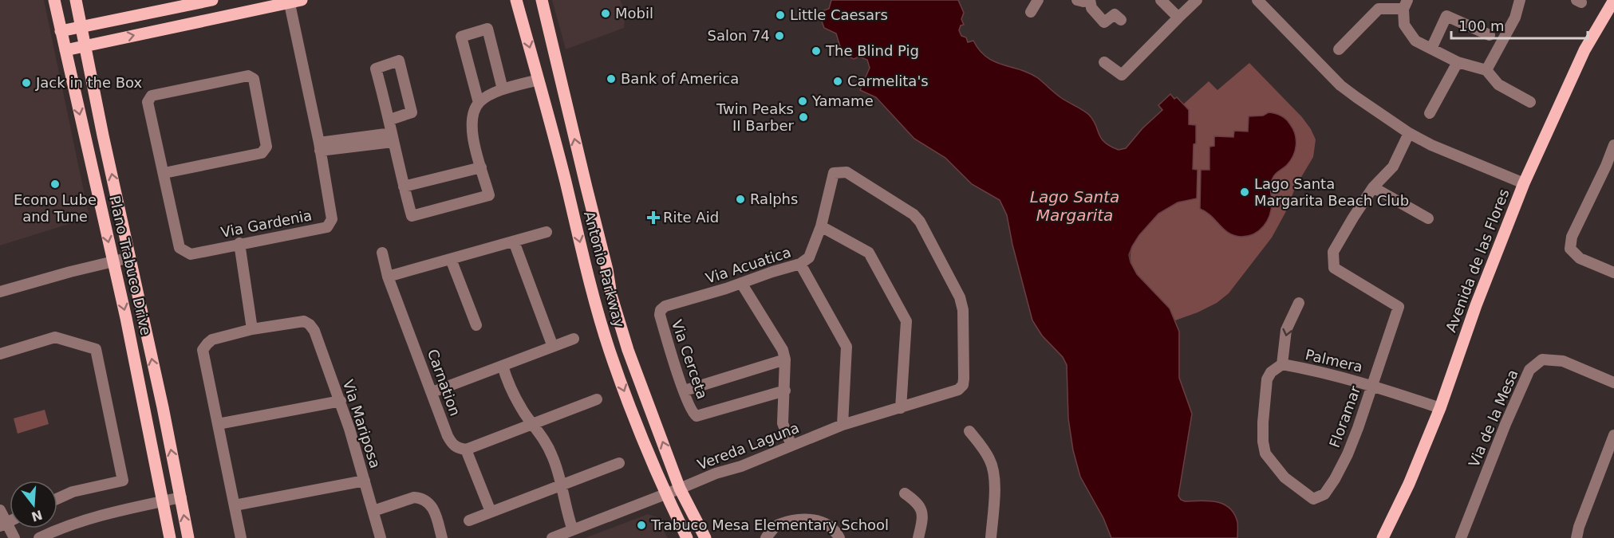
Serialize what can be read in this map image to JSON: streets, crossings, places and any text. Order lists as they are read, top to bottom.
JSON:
{
  "streets": {
    "main road": ["Avenida de las Flores", "Plano Trabuco Drive", "Antonio Parkway"],
    "street": [
      "Via Gardenia",
      "Via Acuatica",
      "Via Cerceta",
      "Palmera",
      "Carnation",
      "Floramar",
      "Via de la Mesa",
      "Via Mariposa",
      "Vereda Laguna"
    ]
  },
  "crossings": [
    ["Avenida de las Flores", "Palmera"],
    ["Via Acuatica", "Via Cerceta"],
    ["Via Acuatica", "Vereda Laguna"],
    ["Antonio Parkway", "Vereda Laguna"],
    ["Palmera", "Floramar"]
  ],
  "water": ["Lago Santa Margarita"],
  "places": {
    "other": [
      "Mobil",
      "Little Caesars",
      "Salon 74",
      "The Blind Pig",
      "Bank of America",
      "Carmelita's",
      "Jack in the Box",
      "Yamame",
      "Twin Peaks II Barber",
      "Econo Lube and Tune",
      "Lago Santa Margarita Beach Club",
      "Ralphs",
      "Trabuco Mesa Elementary School"
    ],
    "health": ["Rite Aid"]
  },
  "scale_bar": "100 m",
  "north": "bottom"
}
